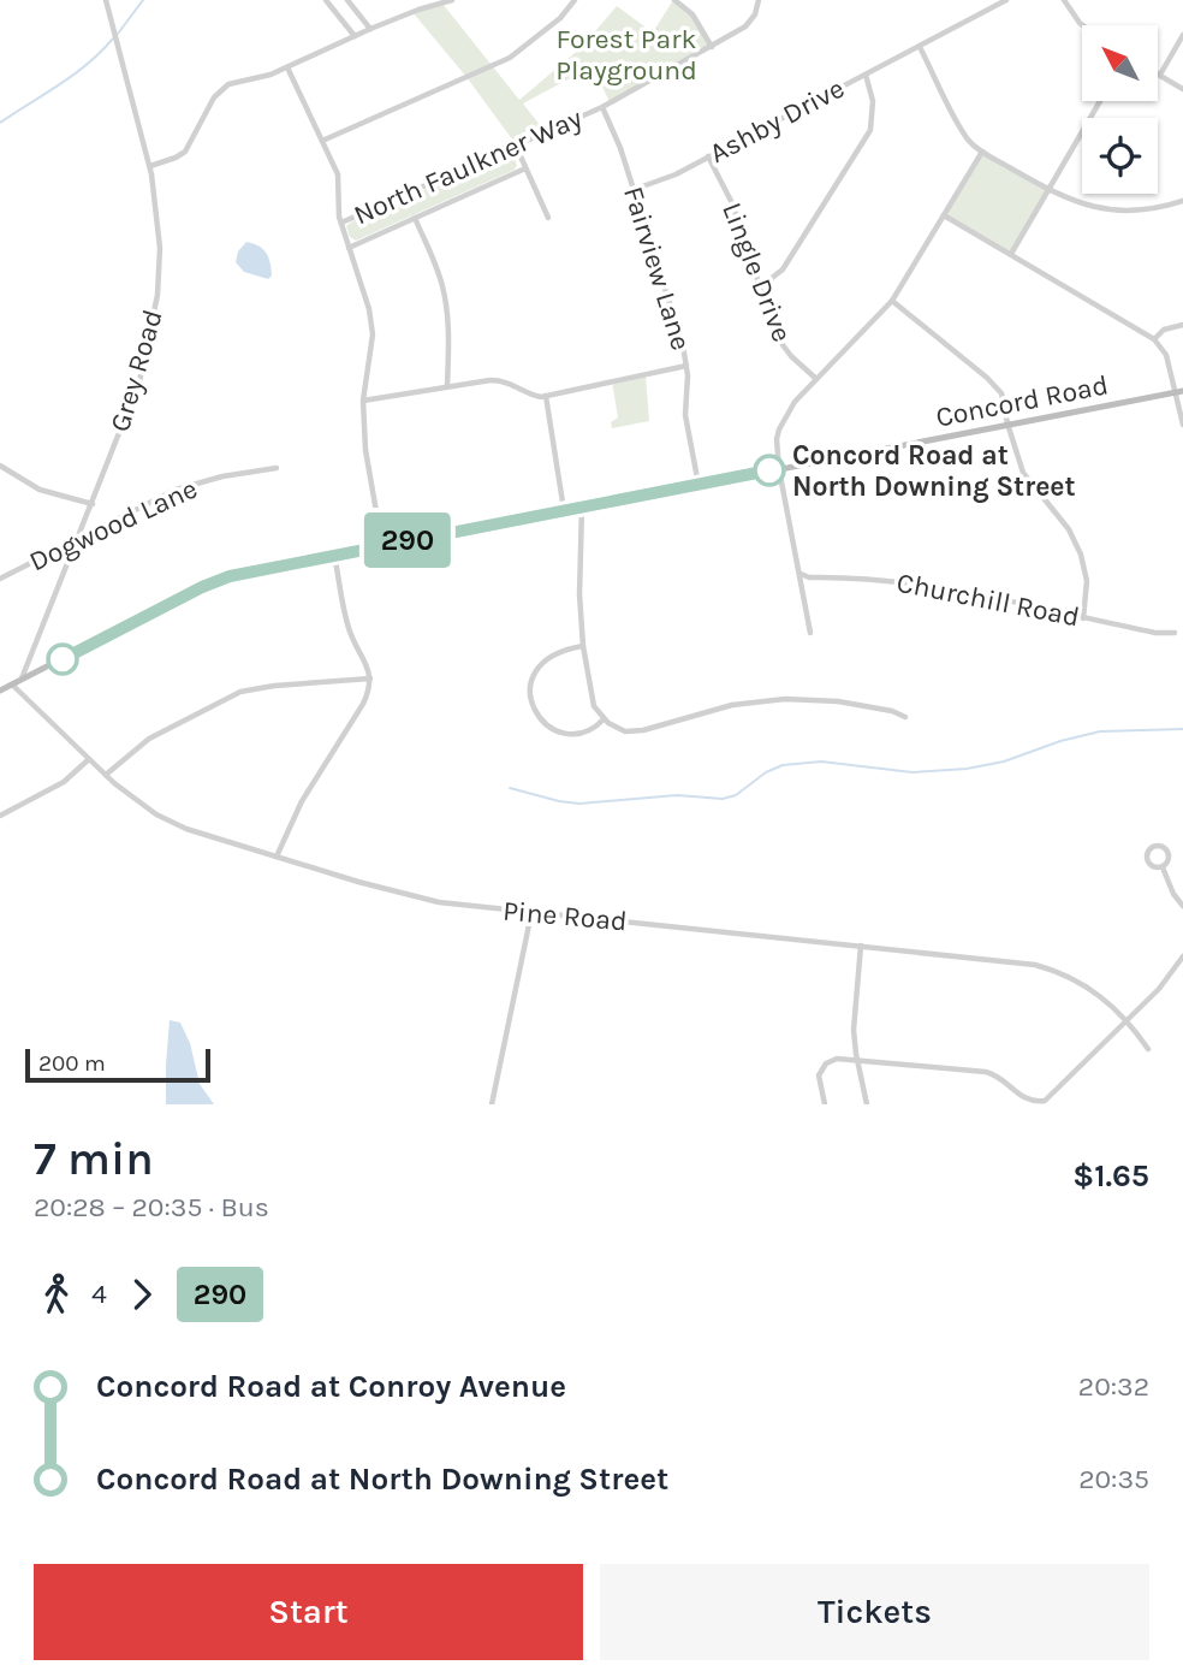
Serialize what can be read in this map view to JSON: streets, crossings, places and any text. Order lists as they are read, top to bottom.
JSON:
{
  "streets": {
    "main road": ["Concord Road"],
    "street": [
      "Ashby Drive",
      "North Faulkner Way",
      "Fairview Lane",
      "Lingle Drive",
      "Grey Road",
      "Dogwood Lane",
      "Churchill Road",
      "Pine Road"
    ]
  },
  "crossings": [
    ["Ashby Drive", "Fairview Lane"],
    ["Ashby Drive", "Lingle Drive"],
    ["North Faulkner Way", "Fairview Lane"],
    ["Fairview Lane", "Concord Road"],
    ["Grey Road", "Concord Road"],
    ["Grey Road", "Dogwood Lane"],
    ["Concord Road", "Pine Road"]
  ],
  "parks": ["Forest Park Playground"],
  "places": ["Concord Road at North Downing Street"],
  "lines": ["bus line 290"],
  "scale_bar": "200 m",
  "north": "top left",
  "page": {
    "on_map": "290",
    "scale": "200 m",
    "heading": ["7 min", "20:28 – 20:35 · Bus", "$1.65"],
    "legs": ["4", "290"],
    "list": [
      {
        "name": "Concord Road at Conroy Avenue",
        "value": "20:32"
      },
      {
        "name": "Concord Road at North Downing Street",
        "value": "20:35"
      }
    ],
    "buttons": ["Start", "Tickets"]
  }
}
